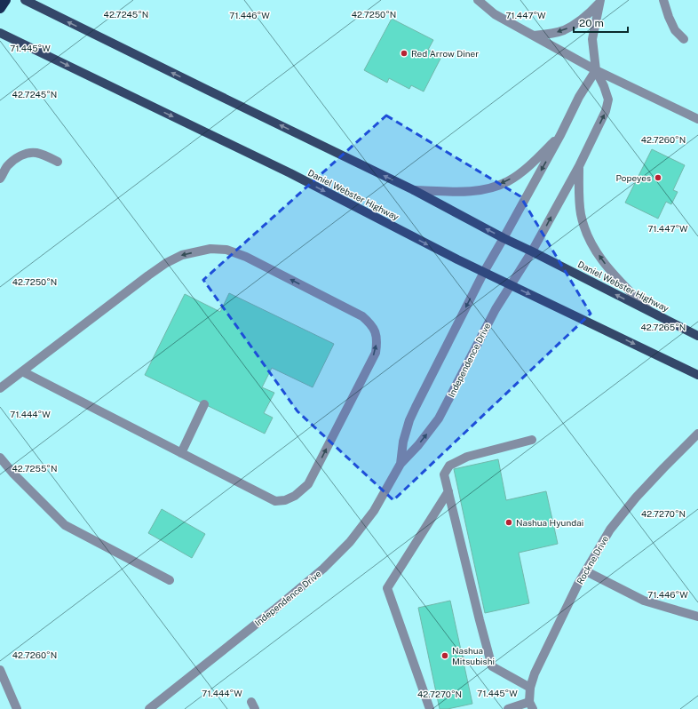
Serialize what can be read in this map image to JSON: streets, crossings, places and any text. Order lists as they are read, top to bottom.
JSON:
{
  "streets": {
    "main road": ["Daniel Webster Highway"],
    "street": ["Independence Drive", "Rockne Drive"]
  },
  "crossings": [
    ["Daniel Webster Highway", "Independence Drive"]
  ],
  "places": [
    "Red Arrow Diner",
    "Popeyes",
    "Nashua Hyundai",
    "Nashua Mitsubishi"
  ],
  "scale_bar": "20 m",
  "coordinates": [
    "42.7245°N",
    "42.7250°N",
    "71.446°W",
    "71.447°W",
    "71.445°W",
    "42.7260°N",
    "42.7265°N",
    "71.444°W",
    "42.7255°N",
    "42.7270°N"
  ]
}
